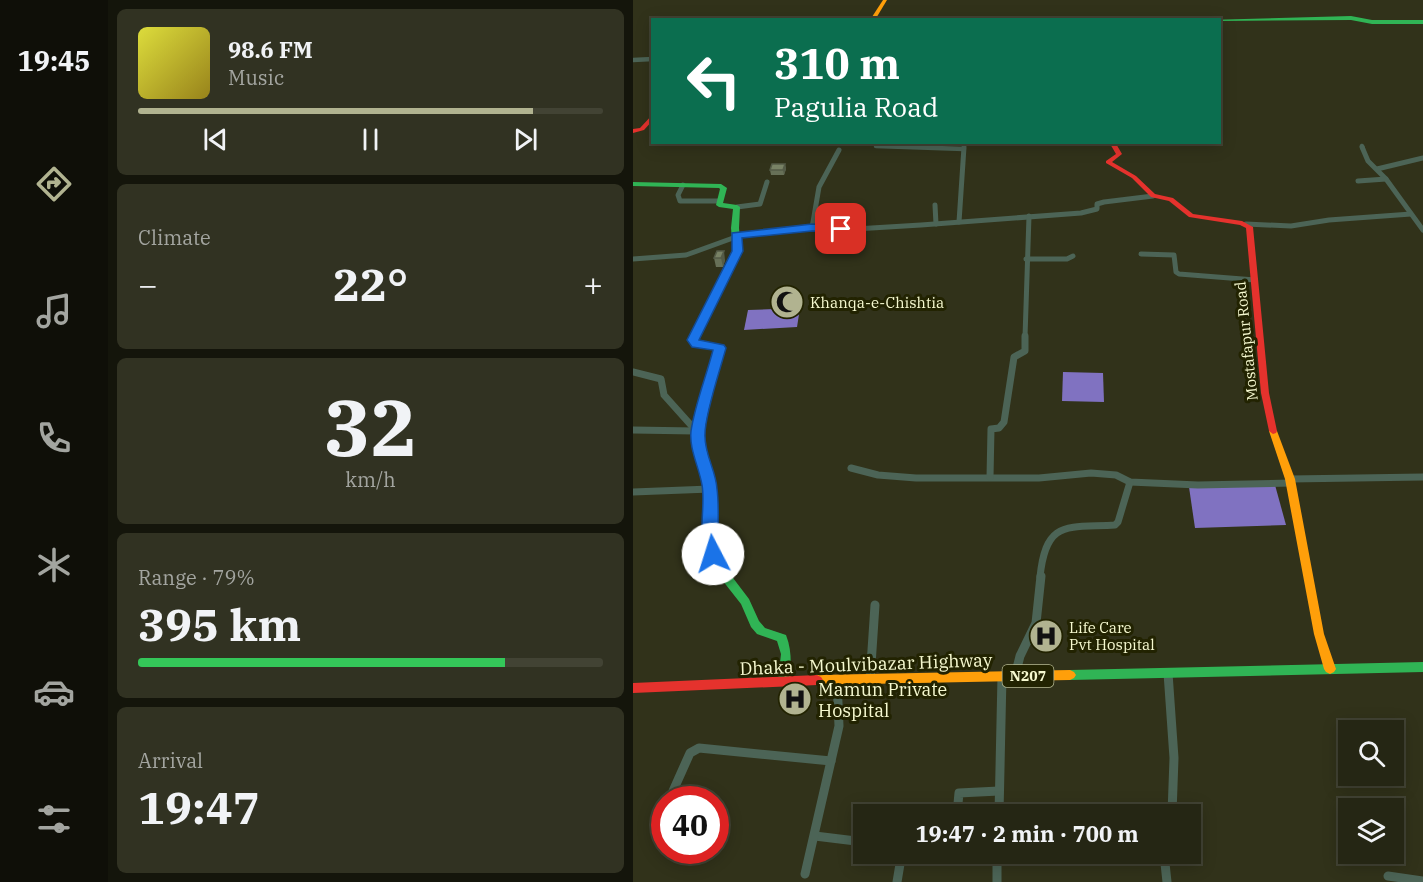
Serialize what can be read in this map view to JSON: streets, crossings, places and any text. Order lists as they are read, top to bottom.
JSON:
{
  "streets": {
    "main road": ["Mostafapur Road", "Dhaka - Moulvibazar Highway", "N207"]
  },
  "crossings": [
    ["Mostafapur Road", "Dhaka - Moulvibazar Highway"]
  ],
  "places": {
    "mosque": ["Khanqa-e-Chishtia"],
    "hospital": ["Life Care Pvt Hospital", "Mamun Private Hospital"]
  },
  "page": {
    "tabs": "19:45",
    "turn": ["310 m", "Pagulia Road"],
    "song": ["98.6 FM", "Music"],
    "tile": [
      "Climate",
      ["32", "km/h"],
      ["Range · 79%", "395 km"],
      ["Arrival", "19:47"]
    ],
    "heat": ["−", "22°", "+"],
    "limit": "40",
    "trip": "19:47 · 2 min · 700 m"
  }
}
